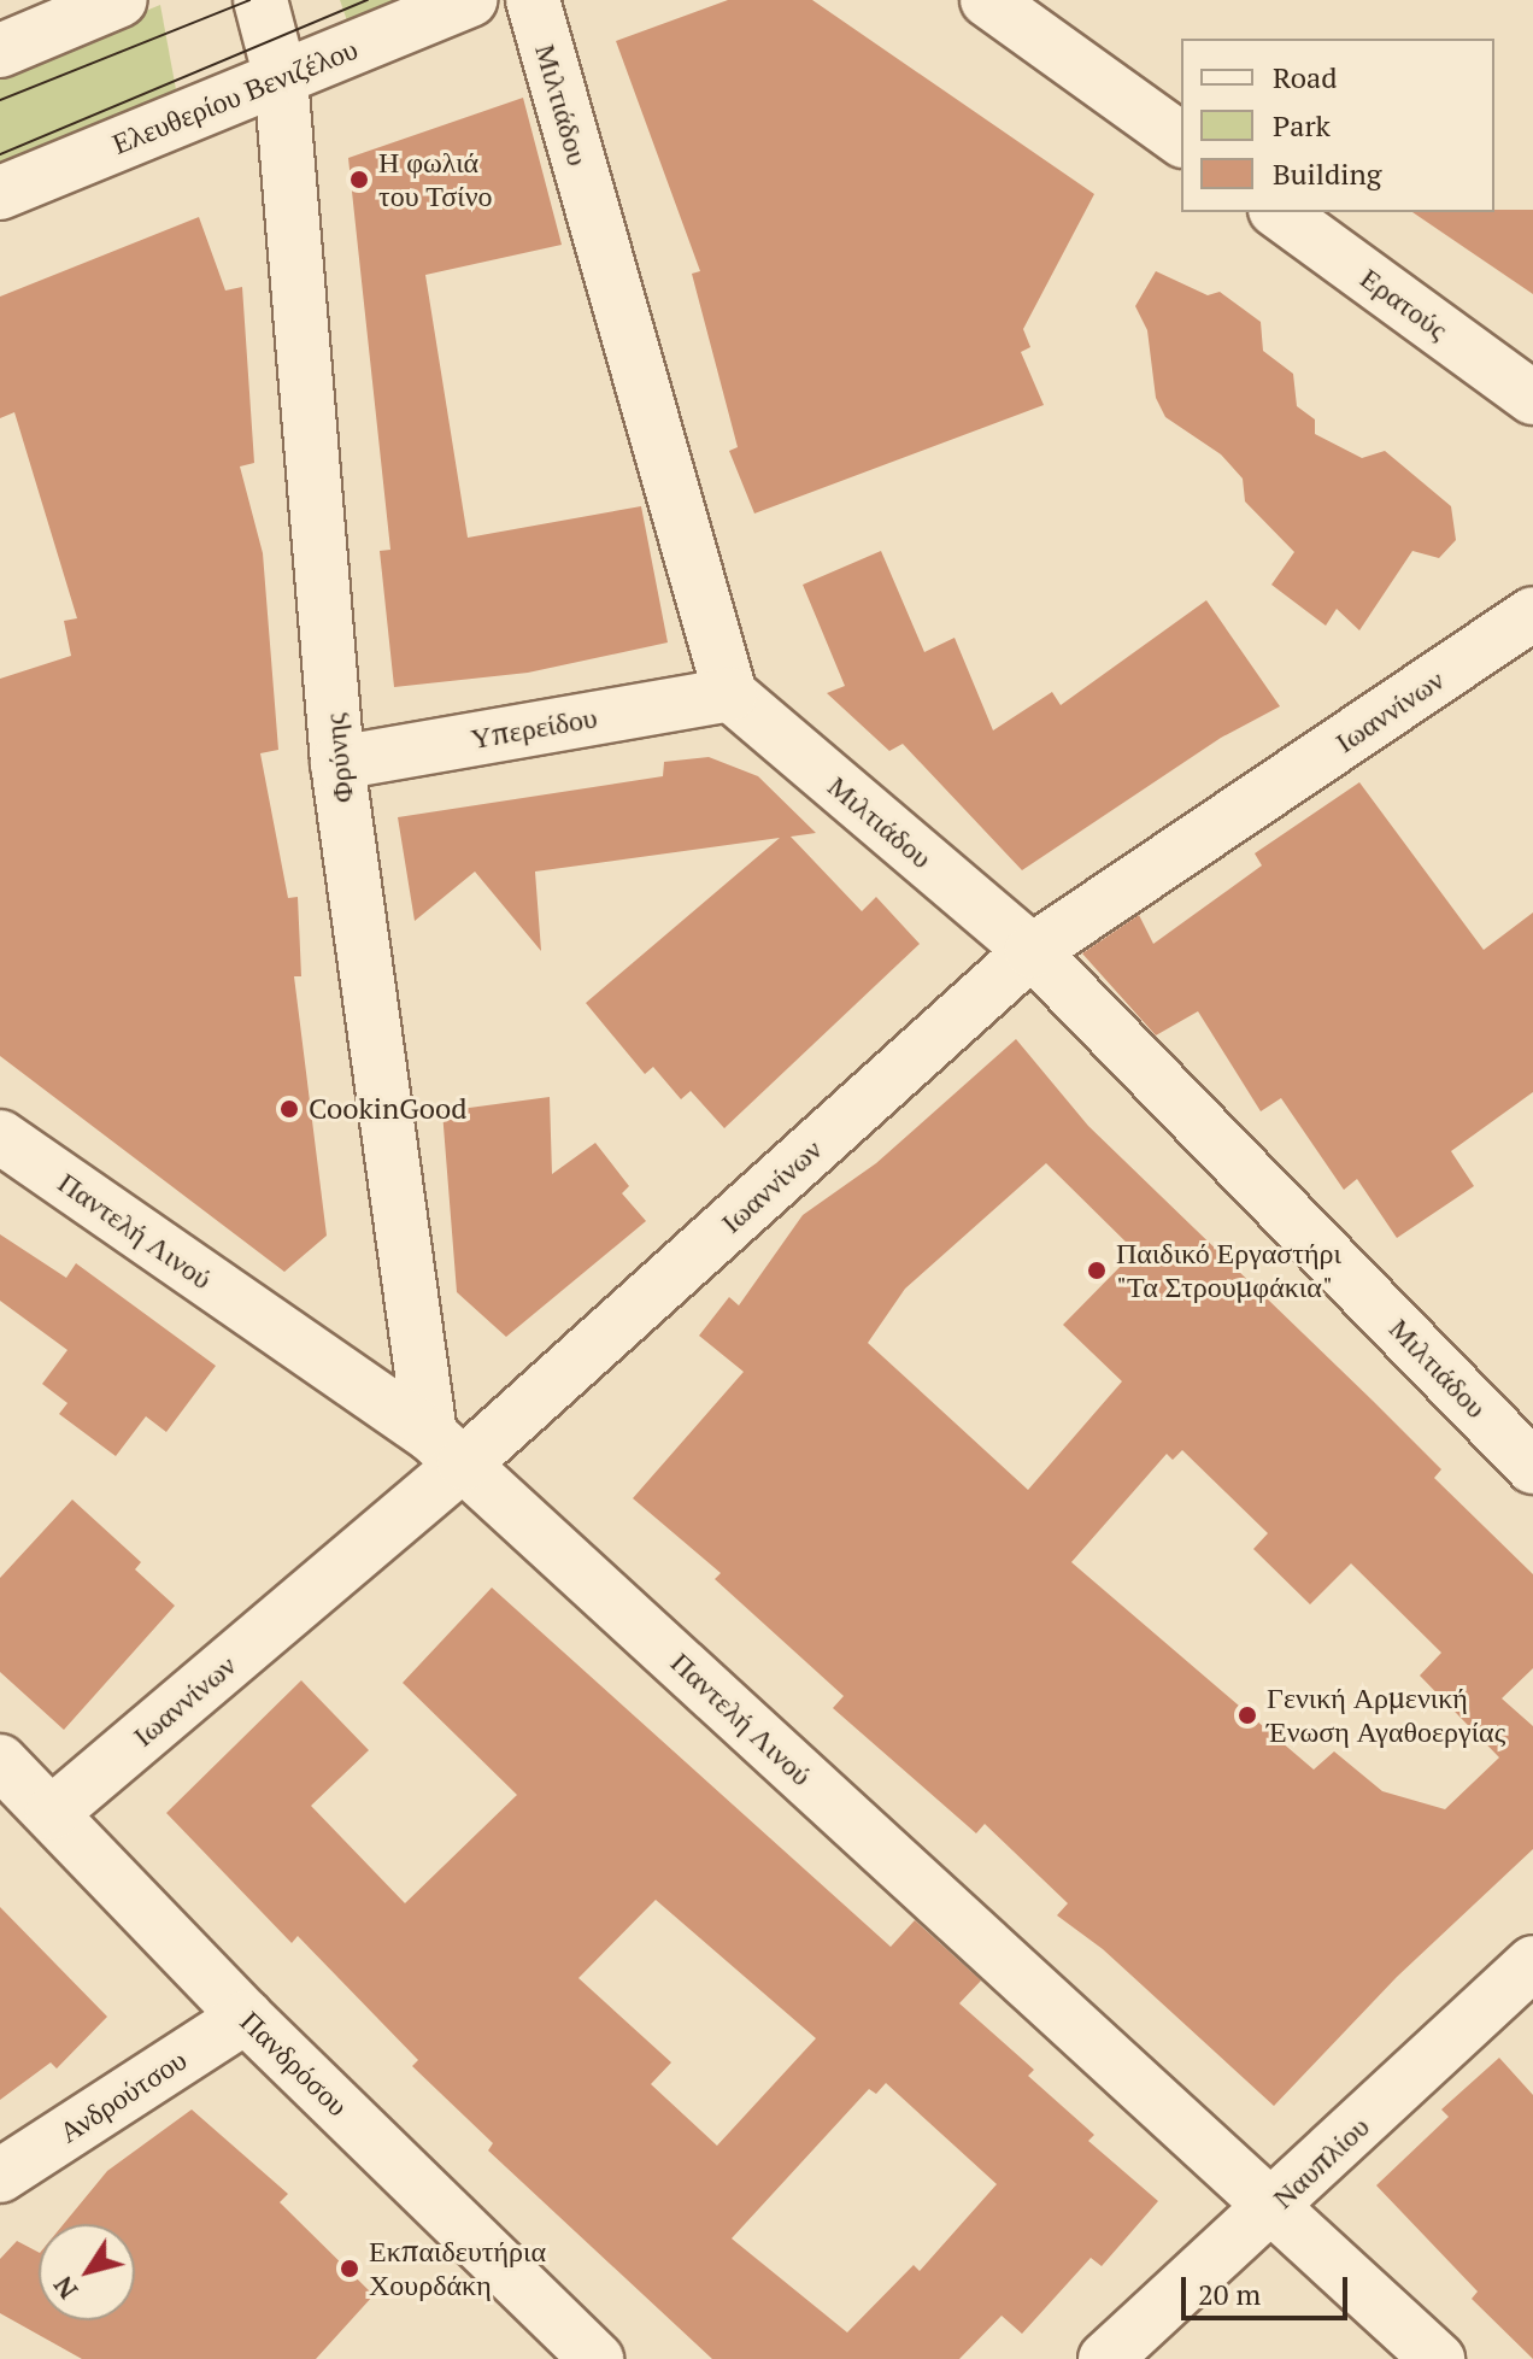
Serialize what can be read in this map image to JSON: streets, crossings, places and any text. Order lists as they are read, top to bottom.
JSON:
{
  "streets": {
    "street": [
      "Ελευθερίου Βενιζέλου",
      "Μιλτιάδου",
      "Ερατούς",
      "Ιωαννίνων",
      "Υπερείδου",
      "Φρύνης",
      "Παντελή Λινού",
      "Πανδρόσου",
      "Ανδρούτσου",
      "Ναυπλίου"
    ]
  },
  "crossings": [
    ["Ελευθερίου Βενιζέλου", "Φρύνης"],
    ["Μιλτιάδου", "Ιωαννίνων"],
    ["Μιλτιάδου", "Υπερείδου"],
    ["Ιωαννίνων", "Φρύνης"],
    ["Ιωαννίνων", "Παντελή Λινού"],
    ["Ιωαννίνων", "Πανδρόσου"],
    ["Υπερείδου", "Φρύνης"],
    ["Φρύνης", "Παντελή Λινού"],
    ["Παντελή Λινού", "Ναυπλίου"],
    ["Πανδρόσου", "Ανδρούτσου"]
  ],
  "places": [
    "Η φωλιά του Τσίνο",
    "CookinGood",
    "Παιδικό Εργαστήρι \"Τα Στρουμφάκια\"",
    "Γενική Αρμενική Ένωση Αγαθοεργίας",
    "Εκπαιδευτήρια Χουρδάκη"
  ],
  "legend": ["Road", "Park", "Building"],
  "scale_bar": "20 m",
  "north": "bottom left"
}
